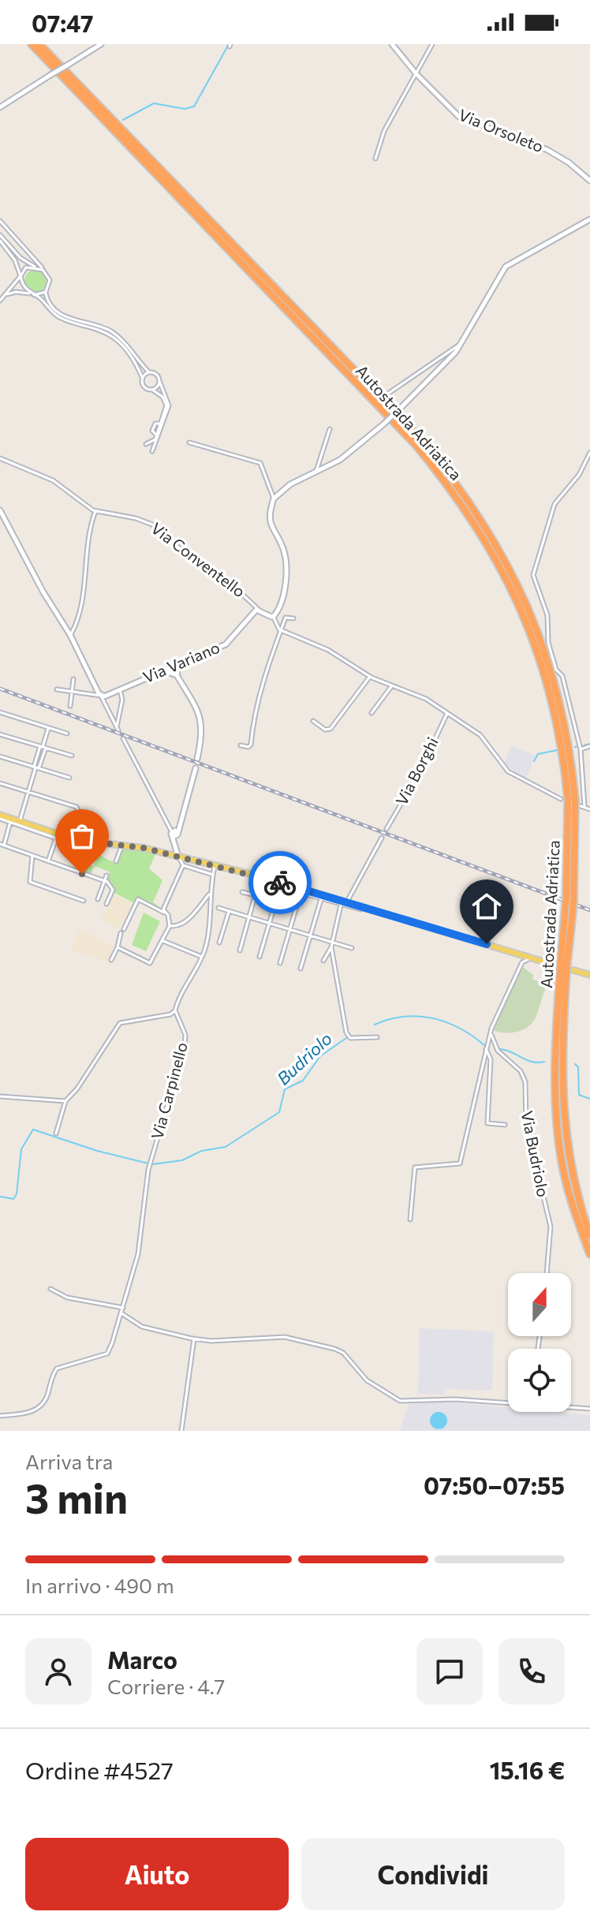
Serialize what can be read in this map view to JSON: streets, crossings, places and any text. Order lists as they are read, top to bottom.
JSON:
{
  "streets": {
    "highway": ["Autostrada Adriatica"],
    "street": [
      "Via Orsoleto",
      "Via Conventello",
      "Via Variano",
      "Via Borghi",
      "Via Carpinello",
      "Via Budriolo"
    ]
  },
  "crossings": [
    ["Via Conventello", "Via Variano"]
  ],
  "water": ["Budriolo"],
  "north": "top",
  "page": {
    "status": "07:47",
    "heading": ["3 min", "Arriva tra", "07:50–07:55"],
    "panel": [
      "Marco",
      "Corriere · 4.7",
      "Ordine #4527",
      "15.16 €"
    ],
    "bar": "In arrivo · 490 m",
    "buttons": ["Aiuto", "Condividi"]
  }
}
